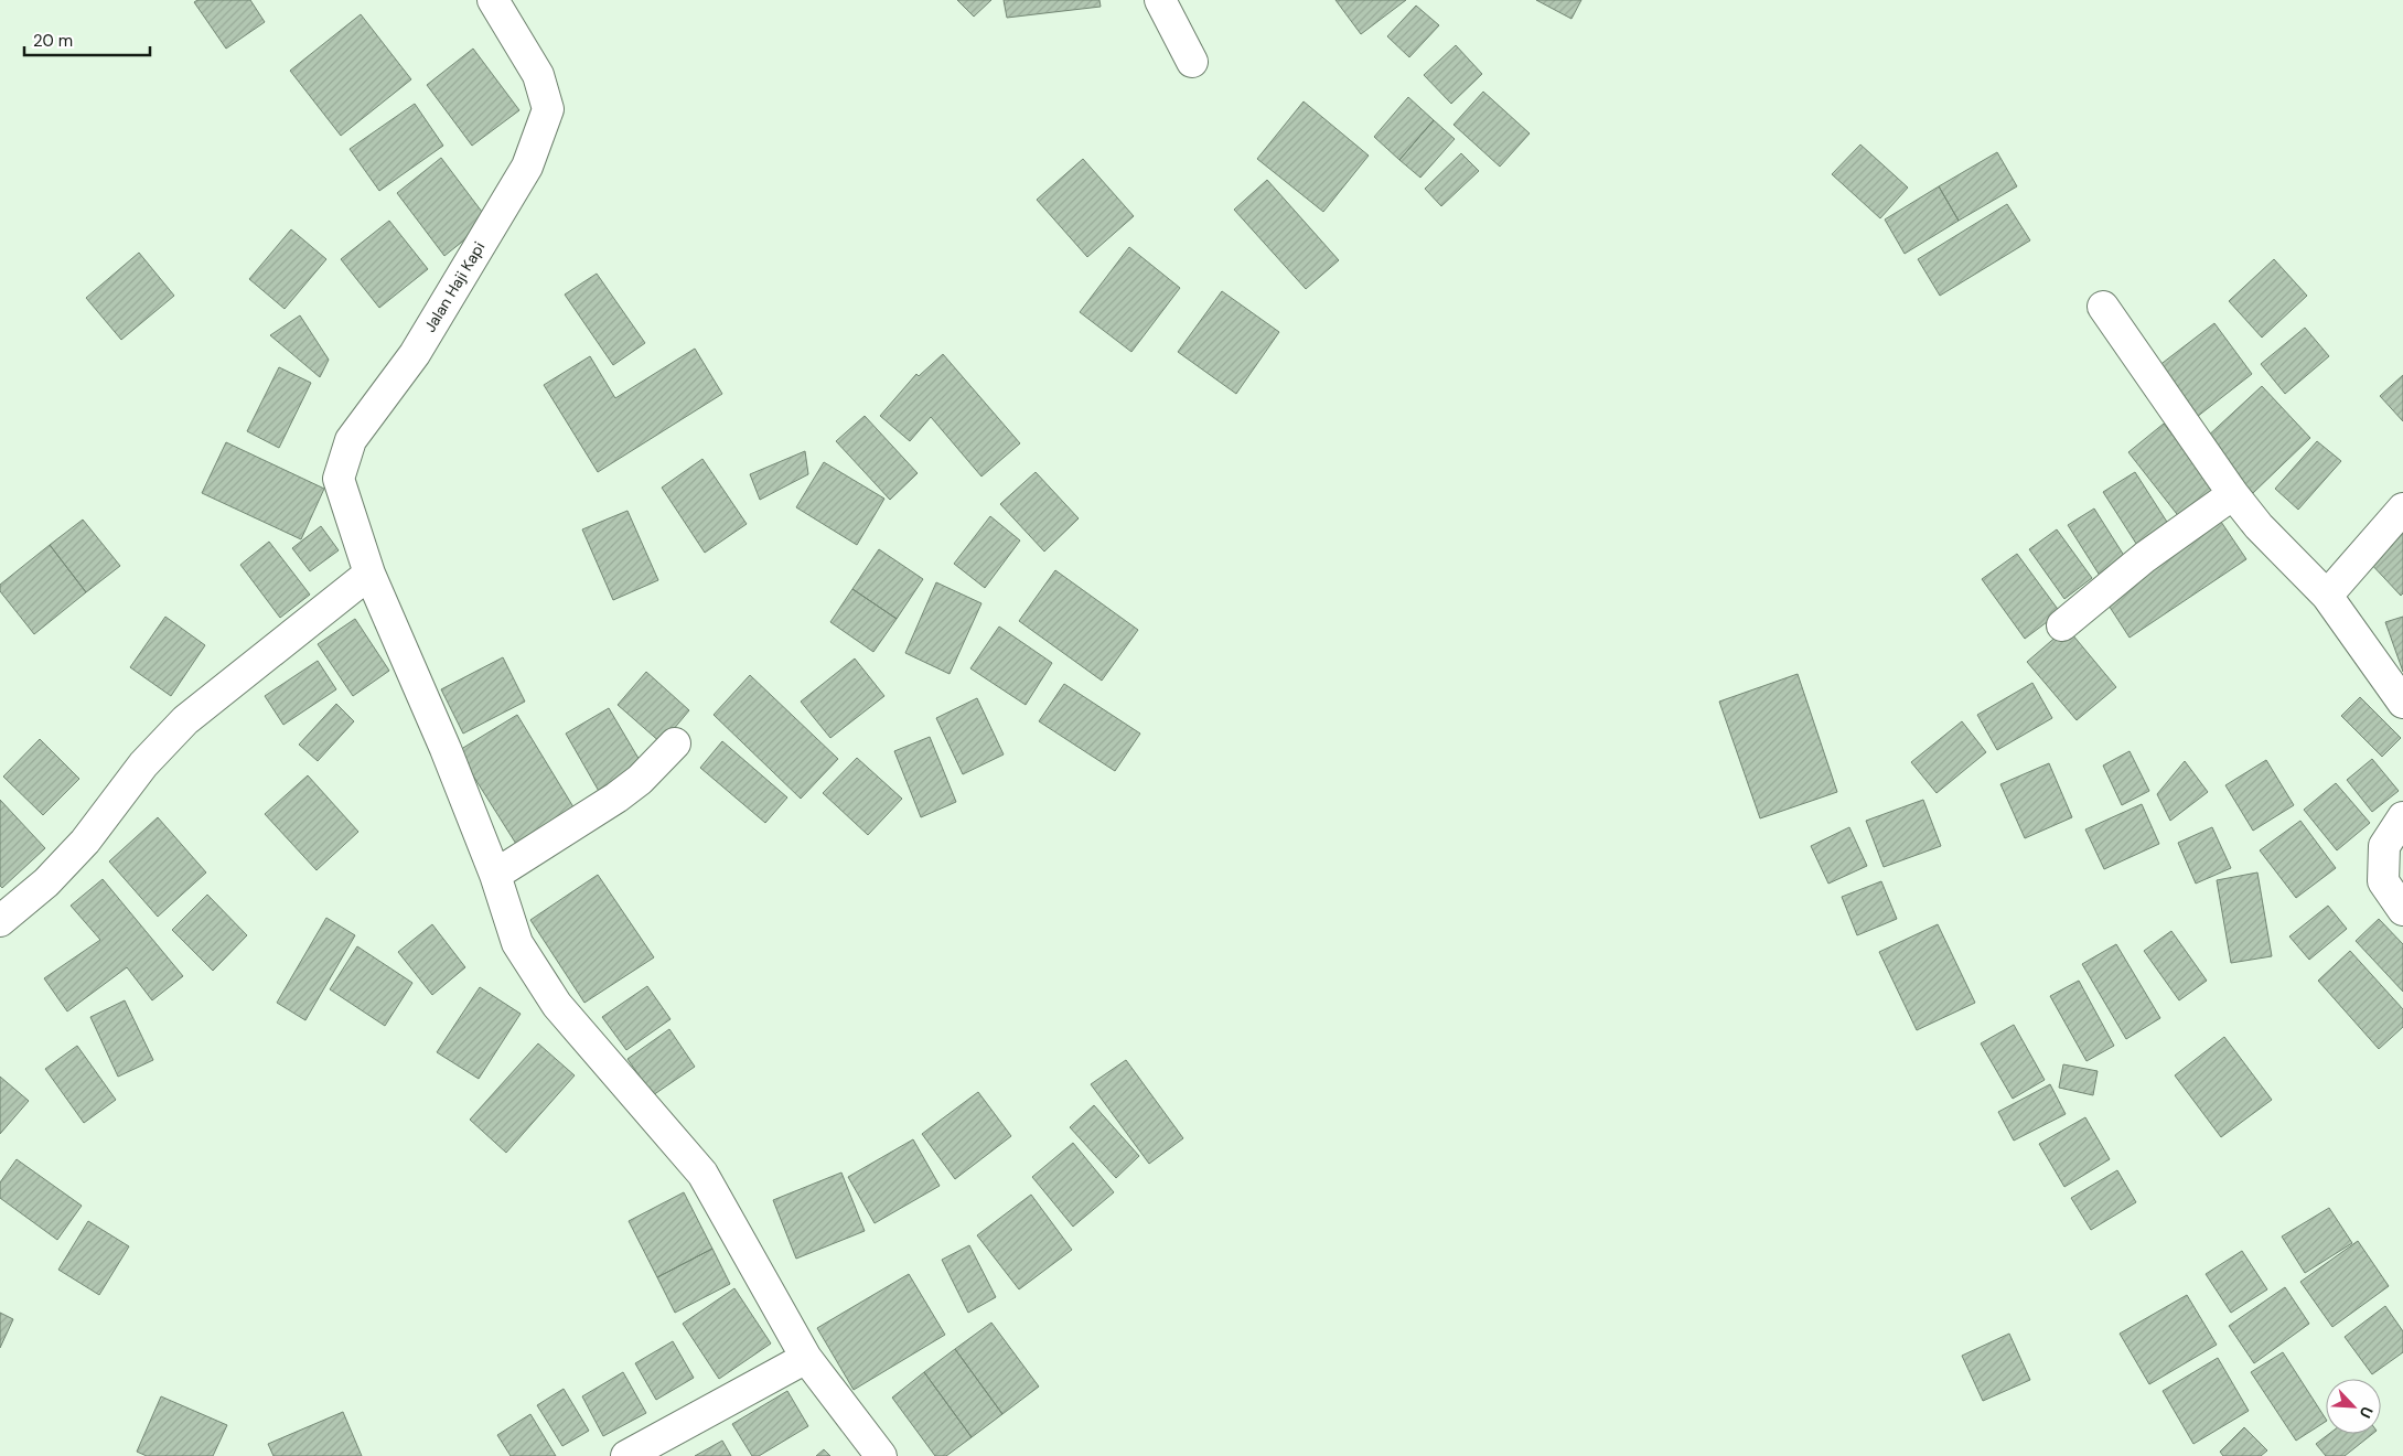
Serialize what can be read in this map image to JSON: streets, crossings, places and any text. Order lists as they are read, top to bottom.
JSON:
{
  "streets": {
    "street": ["Jalan Haji Kapi"]
  },
  "scale_bar": "20 m",
  "north": "bottom right"
}
